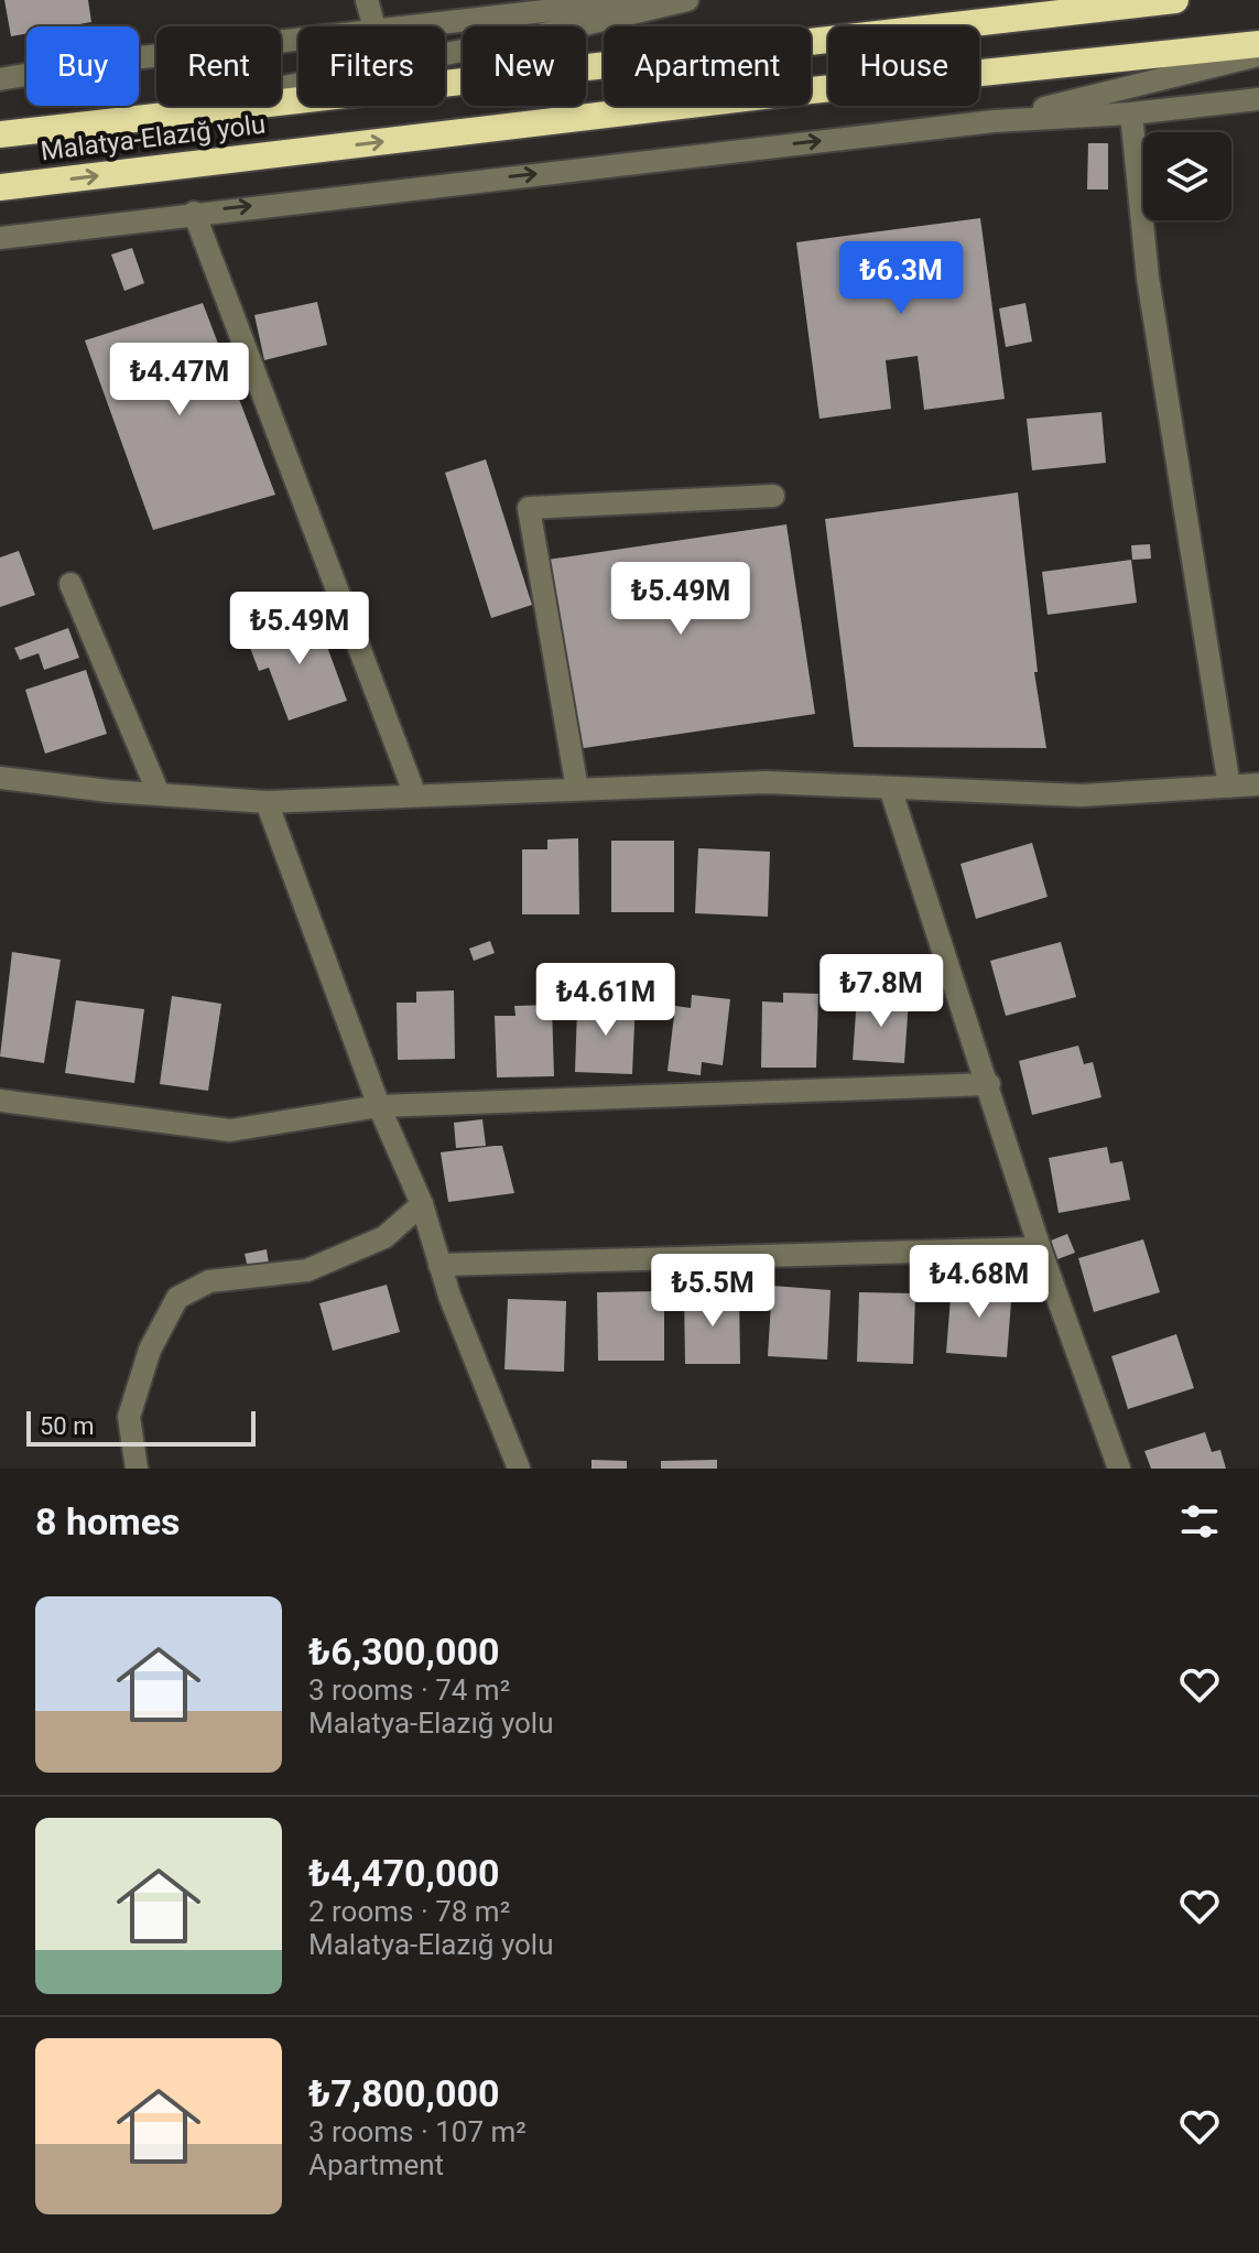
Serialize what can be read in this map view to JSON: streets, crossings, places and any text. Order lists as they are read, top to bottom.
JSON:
{
  "streets": {
    "highway": ["Malatya-Elazığ yolu"]
  },
  "scale_bar": "50 m",
  "page": {
    "chip": [
      "Buy",
      "Rent",
      "Filters",
      "New",
      "Apartment",
      "House"
    ],
    "price": [
      "₺6.3M",
      "₺4.47M",
      "₺5.49M",
      "₺5.49M",
      "₺7.8M",
      "₺4.61M",
      "₺4.68M",
      "₺5.5M"
    ],
    "scale": "50 m",
    "heading": "8 homes",
    "list": [
      {
        "name": "₺6,300,000",
        "note": "3 rooms · 74 m² · Malatya-Elazığ yolu"
      },
      {
        "name": "₺4,470,000",
        "note": "2 rooms · 78 m² · Malatya-Elazığ yolu"
      },
      {
        "name": "₺7,800,000",
        "note": "3 rooms · 107 m² · Apartment"
      }
    ]
  }
}
